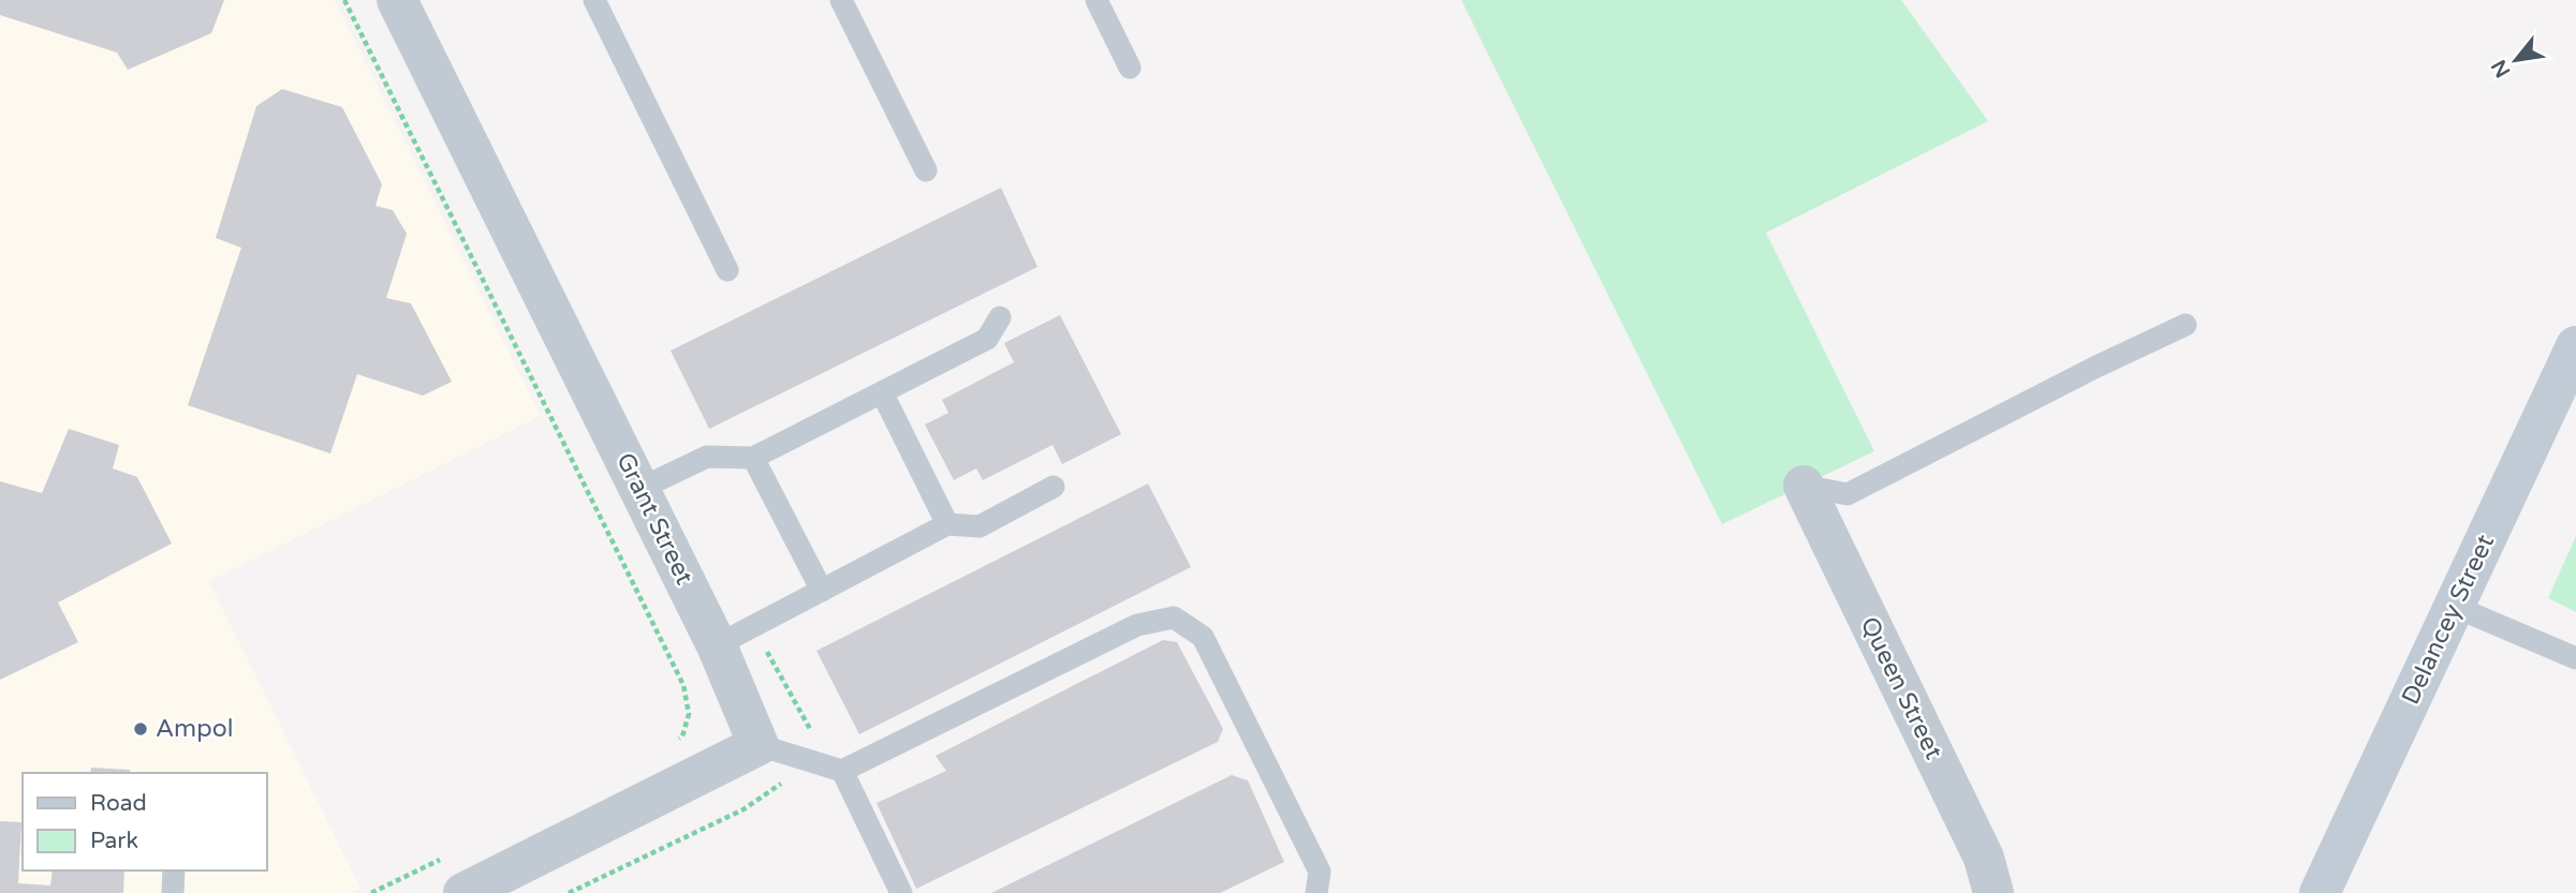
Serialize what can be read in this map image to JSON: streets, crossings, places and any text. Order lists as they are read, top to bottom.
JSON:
{
  "streets": {
    "main road": ["Delancey Street"],
    "street": ["Grant Street", "Queen Street"]
  },
  "places": ["Ampol"],
  "legend": ["Road", "Park"],
  "north": "bottom left"
}
